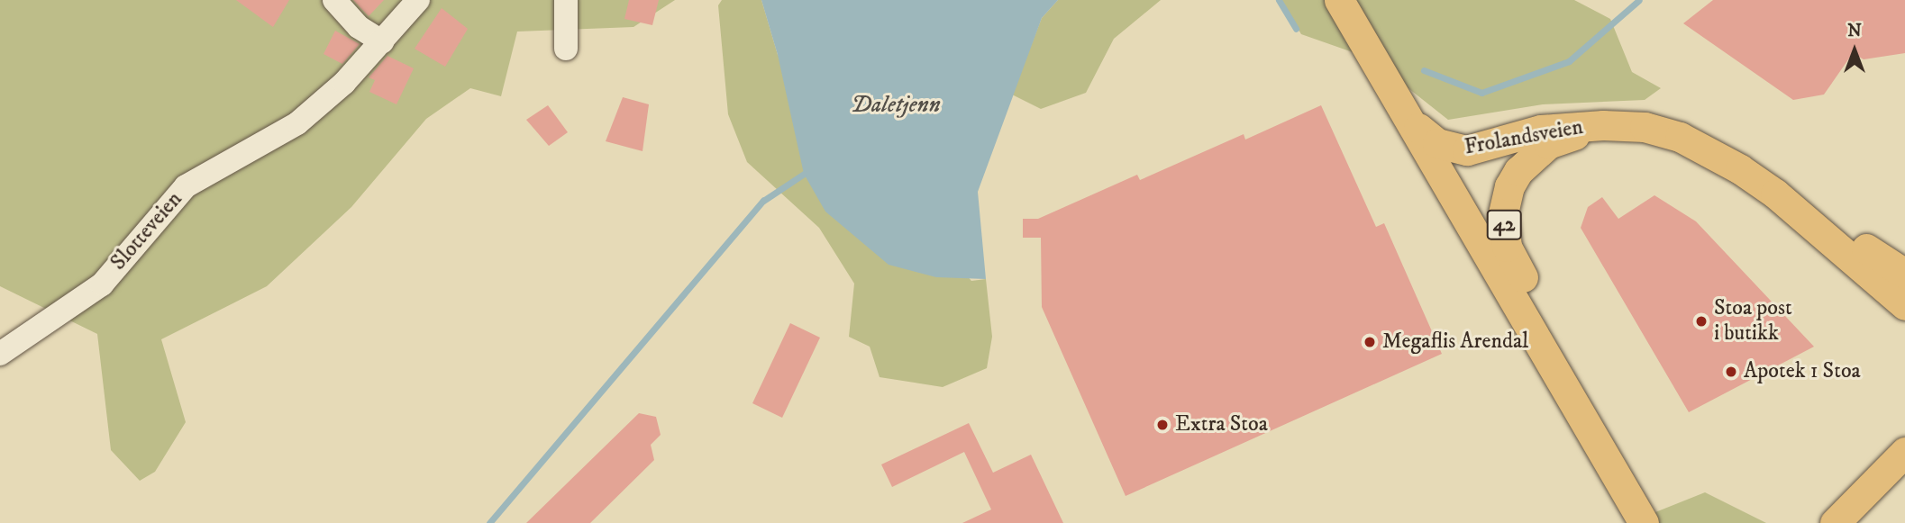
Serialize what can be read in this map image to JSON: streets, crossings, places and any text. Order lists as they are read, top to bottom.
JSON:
{
  "streets": {
    "main road": ["Frolandsveien", "42"],
    "street": ["Slotteveien"]
  },
  "water": ["Daletjenn"],
  "places": [
    "Stoa post i butikk",
    "Megaflis Arendal",
    "Apotek 1 Stoa",
    "Extra Stoa"
  ],
  "north": "top"
}
